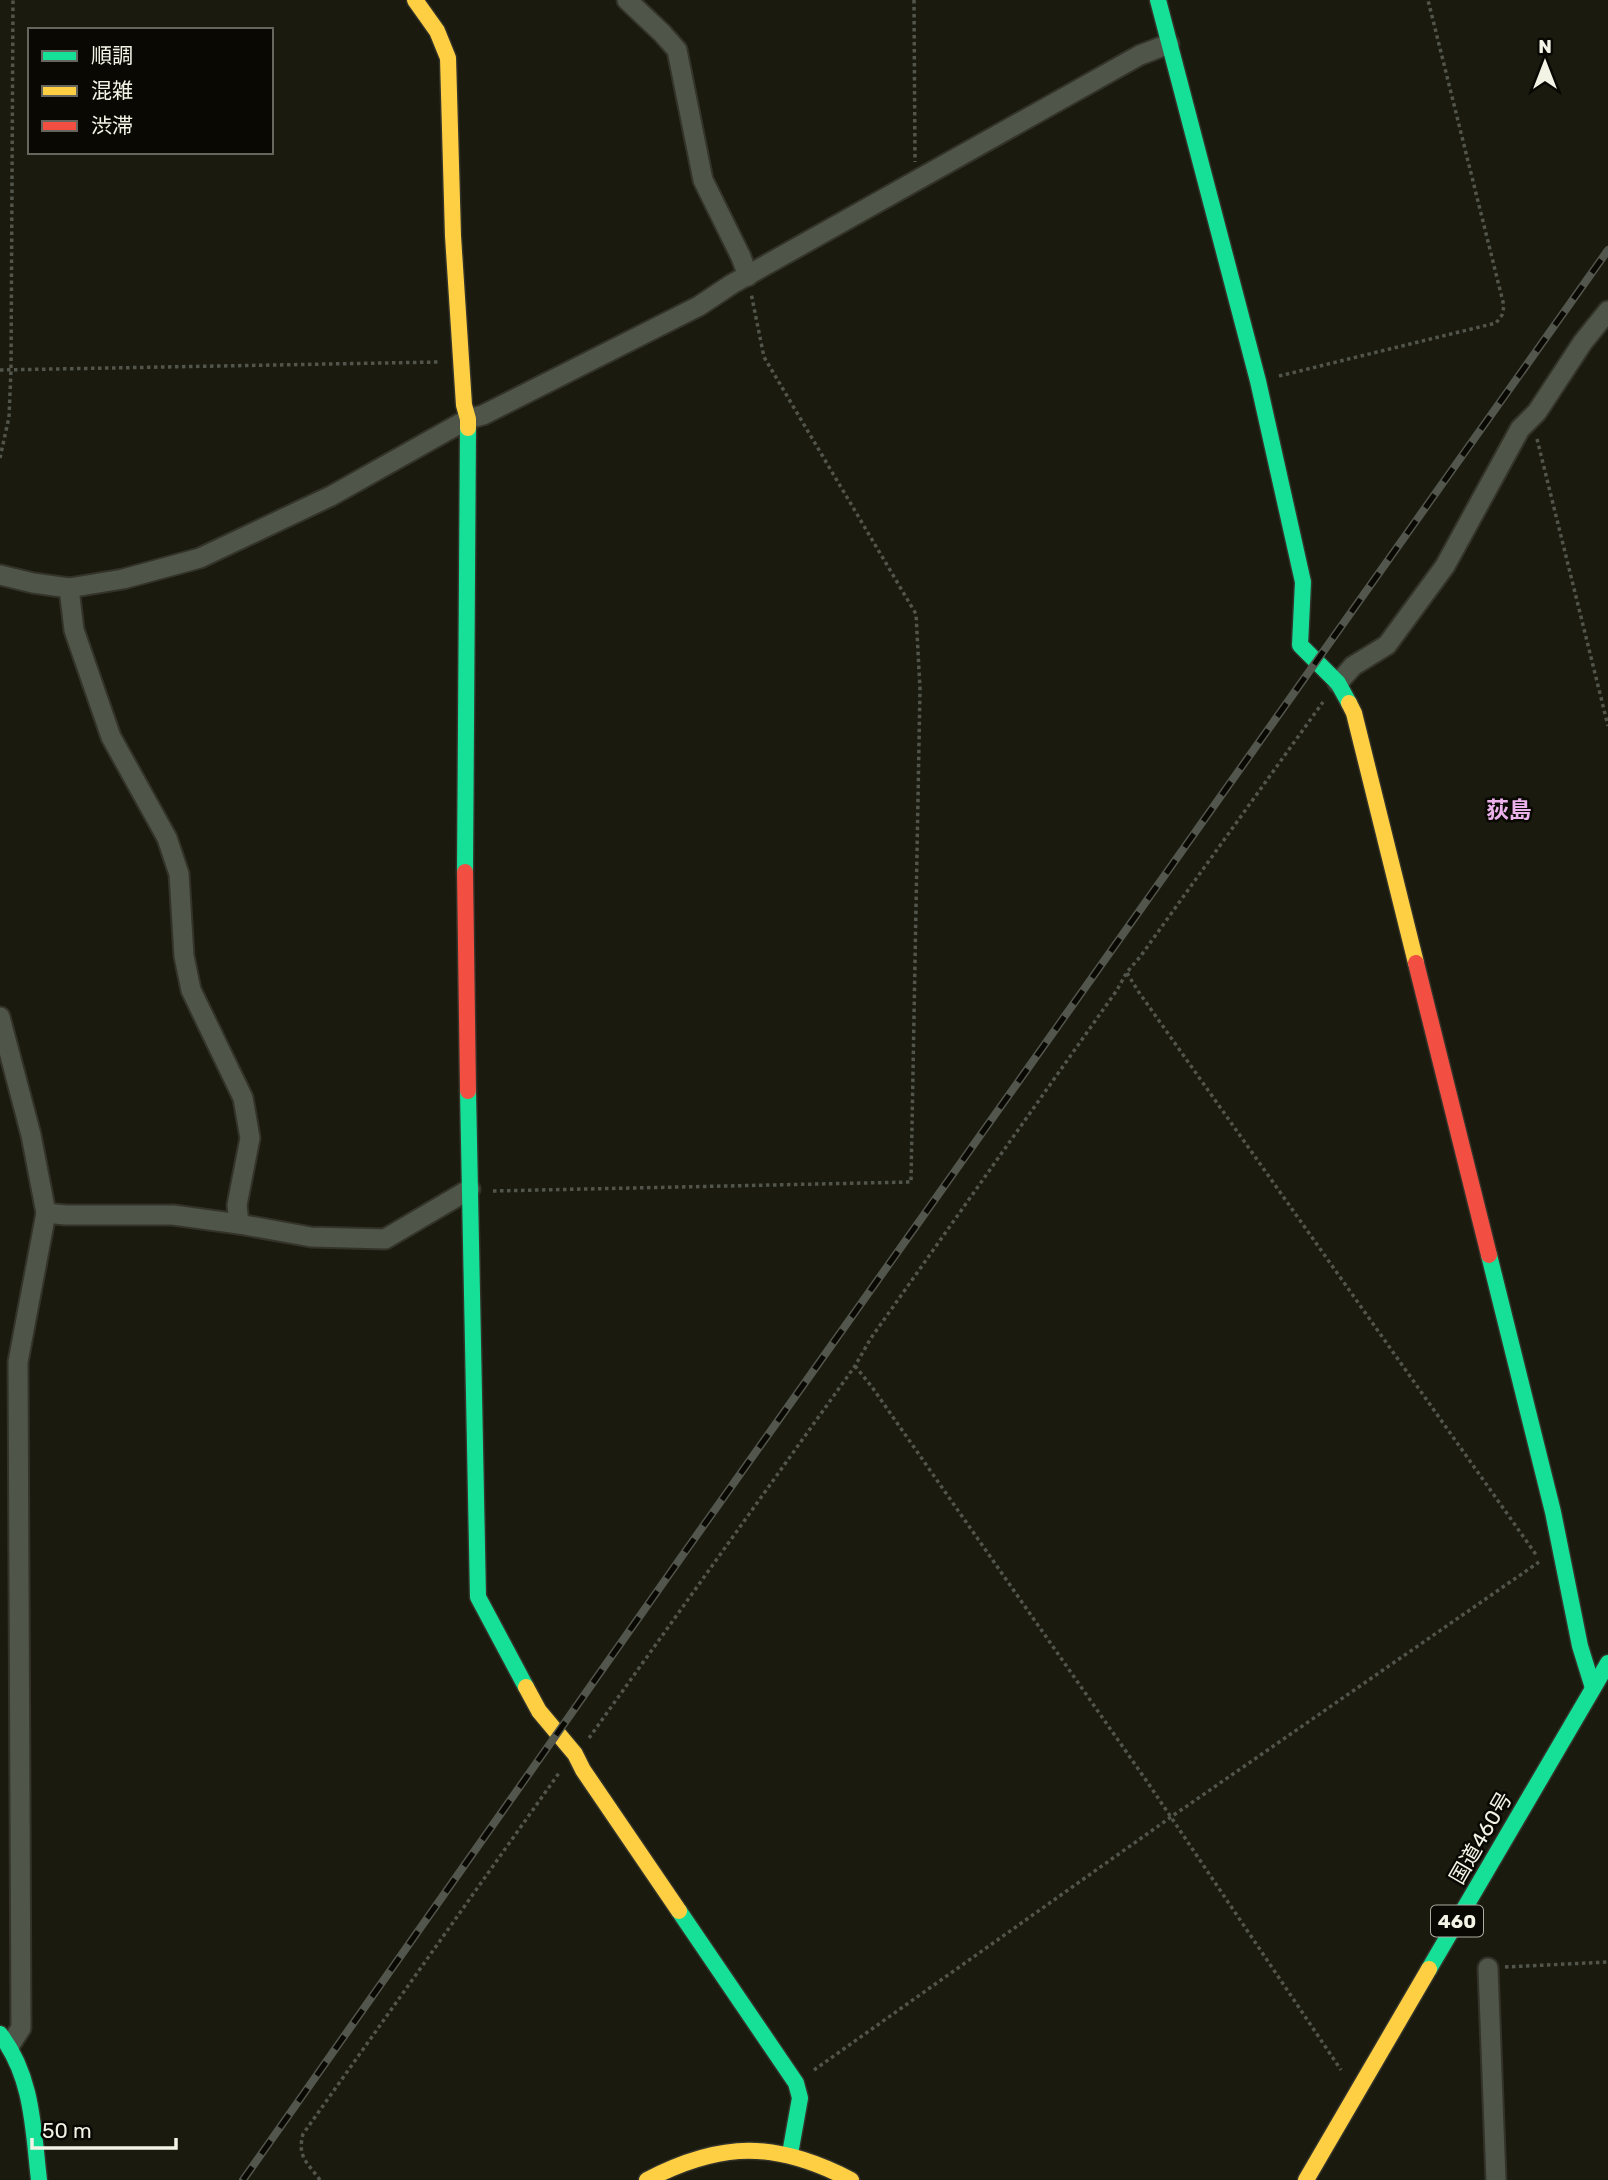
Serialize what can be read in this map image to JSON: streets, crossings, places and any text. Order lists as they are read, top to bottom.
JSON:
{
  "streets": {
    "main road": ["国道460号", "460"]
  },
  "districts": ["荻島"],
  "legend": ["順調", "混雑", "渋滞"],
  "scale_bar": "50 m",
  "north": "top"
}
